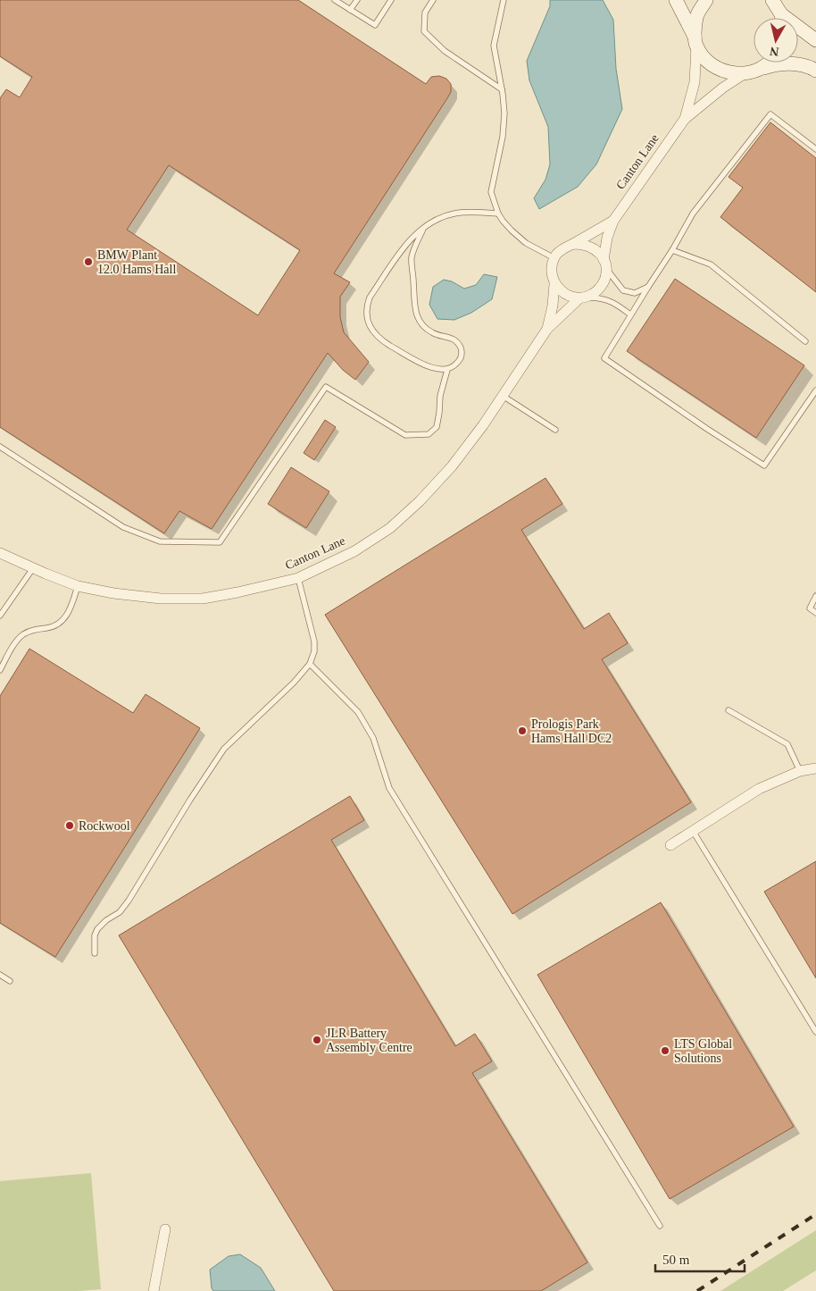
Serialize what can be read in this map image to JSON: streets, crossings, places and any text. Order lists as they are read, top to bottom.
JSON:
{
  "streets": {
    "street": ["Canton Lane"]
  },
  "places": [
    "BMW Plant 12.0 Hams Hall",
    "Prologis Park Hams Hall DC2",
    "Rockwool",
    "JLR Battery Assembly Centre",
    "LTS Global Solutions"
  ],
  "scale_bar": "50 m",
  "north": "bottom"
}
